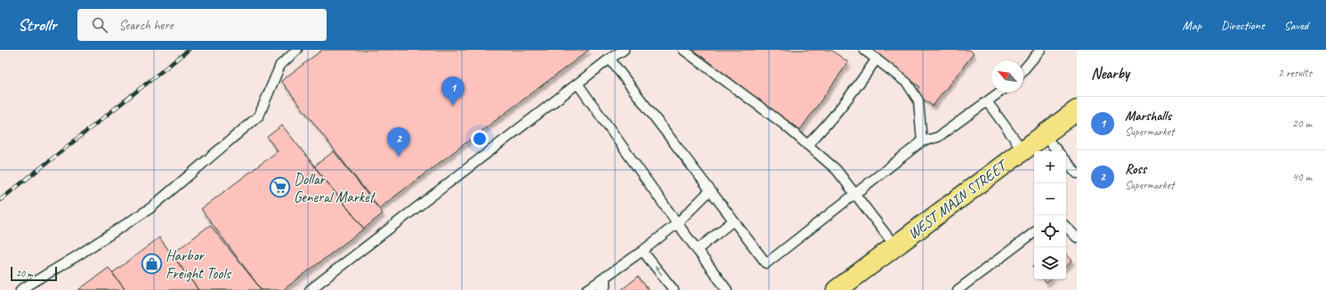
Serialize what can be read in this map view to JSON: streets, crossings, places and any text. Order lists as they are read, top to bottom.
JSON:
{
  "streets": {
    "main road": ["WEST MAIN STREET"]
  },
  "places": {
    "supermarket": ["Dollar General Market"],
    "shop": ["Harbor Freight Tools"]
  },
  "scale_bar": "20 m",
  "north": "top left",
  "page": {
    "header": "Strollr",
    "search": "Search here",
    "nav": ["Map", "Directions", "Saved"],
    "heading": ["Nearby", "2 results"],
    "pins": ["1", "2"],
    "list": [
      {
        "mark": "1",
        "name": "Marshalls",
        "note": "Supermarket",
        "value": "20 m"
      },
      {
        "mark": "2",
        "name": "Ross",
        "note": "Supermarket",
        "value": "40 m"
      }
    ],
    "map_buttons": ["+", "−"],
    "scale": "20 m"
  }
}
